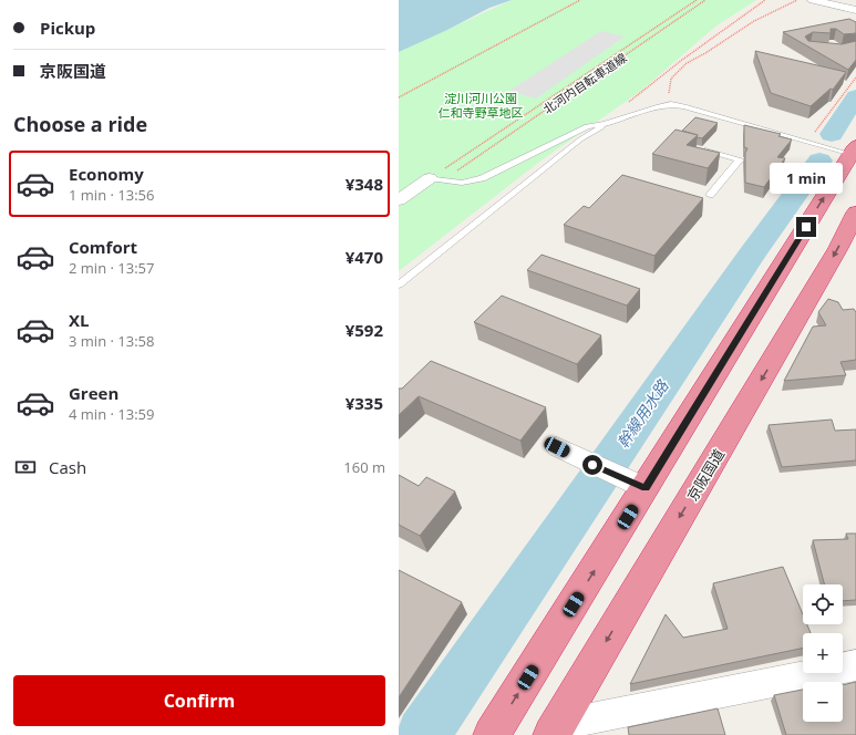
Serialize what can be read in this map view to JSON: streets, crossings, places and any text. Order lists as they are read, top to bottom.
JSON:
{
  "streets": {
    "highway": ["京阪国道"],
    "path": ["北河内自転車道線"]
  },
  "water": ["幹線用水路"],
  "parks": ["淀川河川公園 仁和寺野草地区"],
  "page": {
    "banner": ["Pickup", "京阪国道"],
    "heading": "Choose a ride",
    "list": [
      {
        "name": "Economy",
        "note": "1 min · 13:56",
        "value": "¥348"
      },
      {
        "name": "Comfort",
        "note": "2 min · 13:57",
        "value": "¥470"
      },
      {
        "name": "XL",
        "note": "3 min · 13:58",
        "value": "¥592"
      },
      {
        "name": "Green",
        "note": "4 min · 13:59",
        "value": "¥335"
      }
    ],
    "bubble": "1 min",
    "pay": ["Cash", "160 m"],
    "map_buttons": ["+", "−"],
    "buttons": "Confirm"
  }
}
